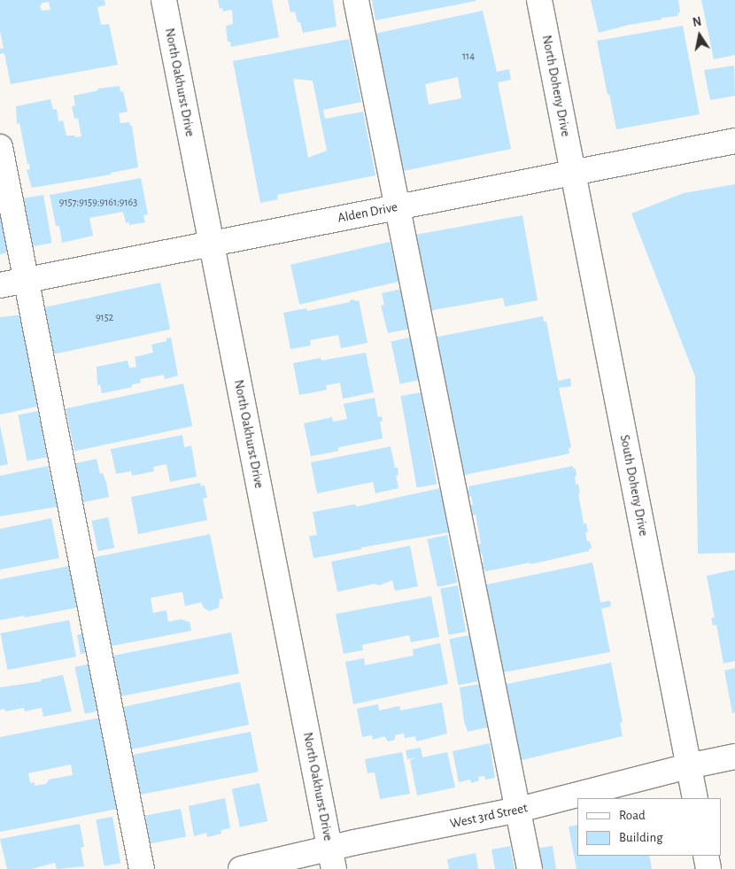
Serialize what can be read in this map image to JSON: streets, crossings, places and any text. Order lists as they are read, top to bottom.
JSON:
{
  "streets": {
    "street": [
      "North Oakhurst Drive",
      "North Doheny Drive",
      "Alden Drive",
      "South Doheny Drive",
      "West 3rd Street"
    ]
  },
  "crossings": [
    ["North Oakhurst Drive", "Alden Drive"],
    ["North Oakhurst Drive", "West 3rd Street"],
    ["North Doheny Drive", "Alden Drive"],
    ["North Doheny Drive", "South Doheny Drive"],
    ["Alden Drive", "South Doheny Drive"],
    ["South Doheny Drive", "West 3rd Street"]
  ],
  "house_numbers": ["114", "9157;9159;9161;9163", "9152"],
  "legend": ["Road", "Building"],
  "north": "top"
}
